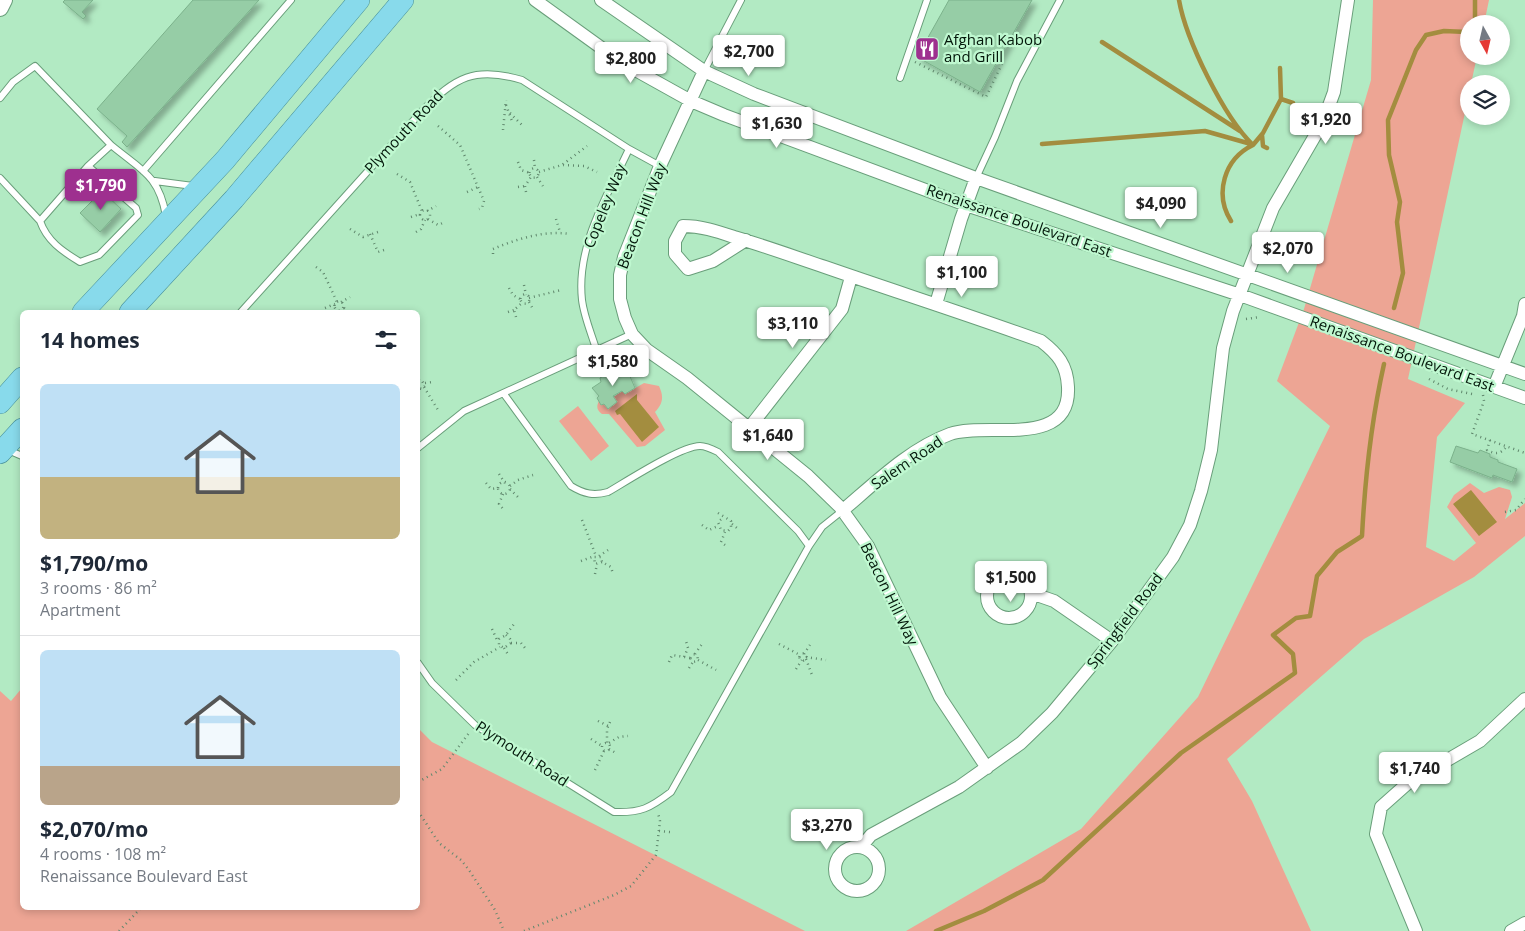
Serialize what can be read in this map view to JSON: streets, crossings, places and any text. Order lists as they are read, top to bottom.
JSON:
{
  "streets": {
    "street": [
      "Beacon Hill Way",
      "Renaissance Boulevard East",
      "Salem Road",
      "Springfield Road"
    ],
    "lane": ["Plymouth Road", "Copeley Way"]
  },
  "crossings": [
    ["Plymouth Road", "Copeley Way"],
    ["Plymouth Road", "Beacon Hill Way"],
    ["Plymouth Road", "Salem Road"],
    ["Beacon Hill Way", "Renaissance Boulevard East"],
    ["Beacon Hill Way", "Salem Road"],
    ["Beacon Hill Way", "Springfield Road"],
    ["Renaissance Boulevard East", "Springfield Road"]
  ],
  "places": {
    "restaurant": ["Afghan Kabob and Grill"]
  },
  "north": "bottom",
  "page": {
    "price": [
      "$2,700",
      "$2,800",
      "$1,920",
      "$1,630",
      "$1,790",
      "$4,090",
      "$2,070",
      "$1,100",
      "$3,110",
      "$1,580",
      "$1,640",
      "$1,500",
      "$1,740",
      "$3,270"
    ],
    "heading": "14 homes",
    "list": [
      {
        "name": "$1,790/mo",
        "note": "3 rooms · 86 m² · Apartment"
      },
      {
        "name": "$2,070/mo",
        "note": "4 rooms · 108 m² · Renaissance Boulevard East"
      }
    ]
  }
}
